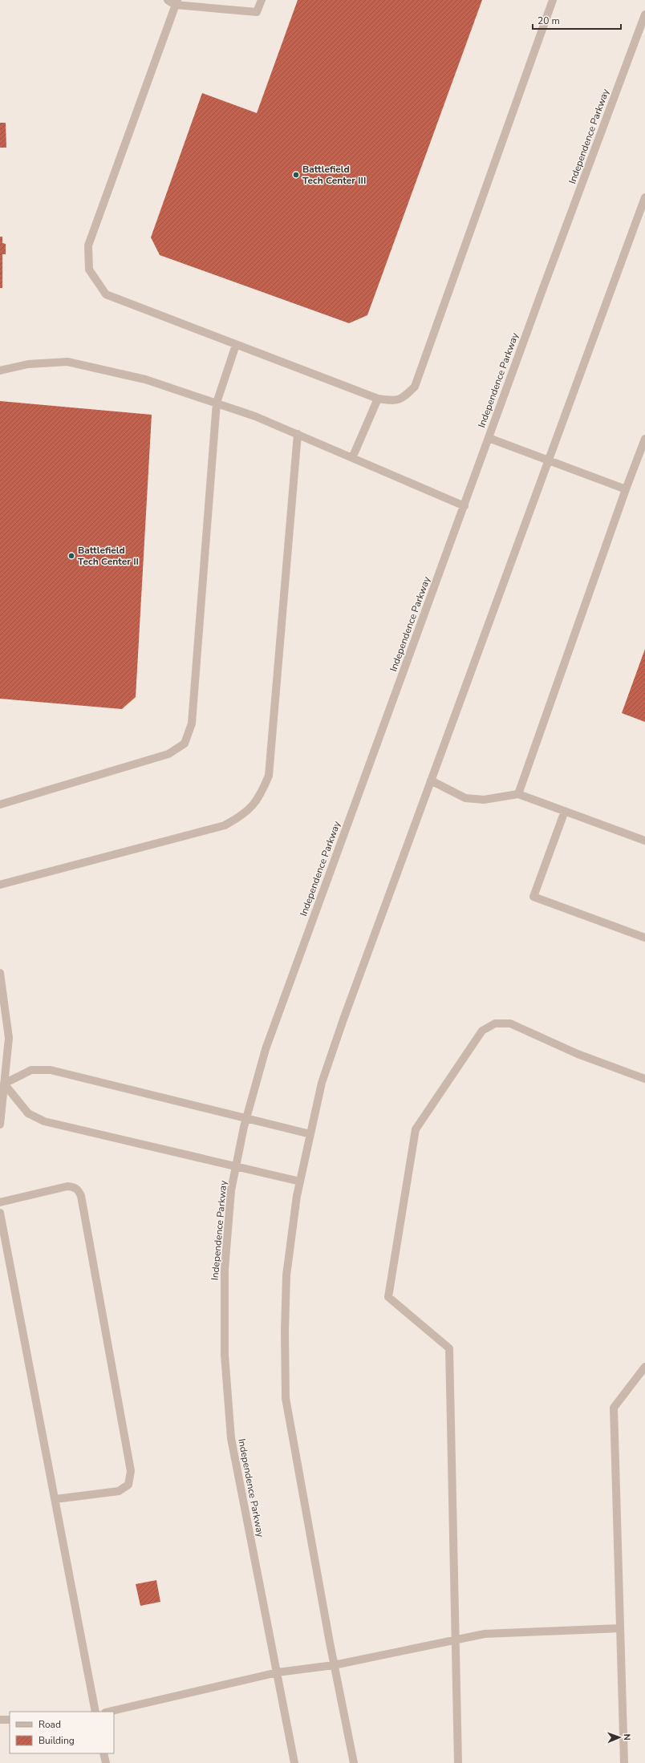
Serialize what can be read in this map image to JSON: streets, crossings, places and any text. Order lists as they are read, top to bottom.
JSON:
{
  "streets": {
    "street": ["Independence Parkway"]
  },
  "places": ["Battlefield Tech Center III", "Battlefield Tech Center II"],
  "legend": ["Road", "Building"],
  "scale_bar": "20 m",
  "north": "right"
}
